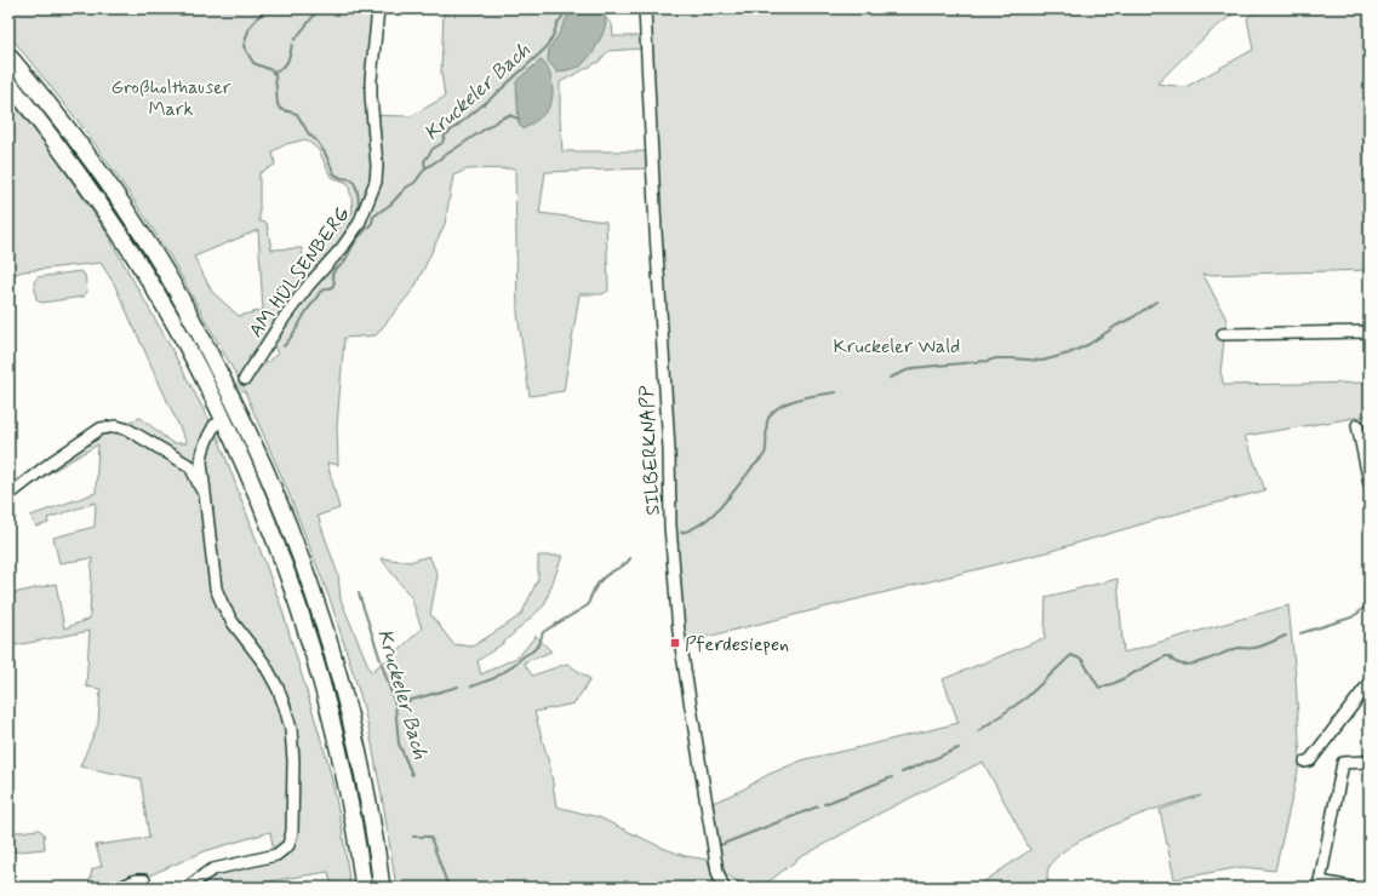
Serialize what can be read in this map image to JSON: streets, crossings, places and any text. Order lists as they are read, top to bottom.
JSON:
{
  "streets": {
    "street": ["AM HÜLSENBERG", "SILBERKNAPP"]
  },
  "water": ["Kruckeler Bach"],
  "parks": ["Großholthauser Mark", "Kruckeler Wald"],
  "places": {
    "transit": ["Pferdesiepen"]
  }
}
